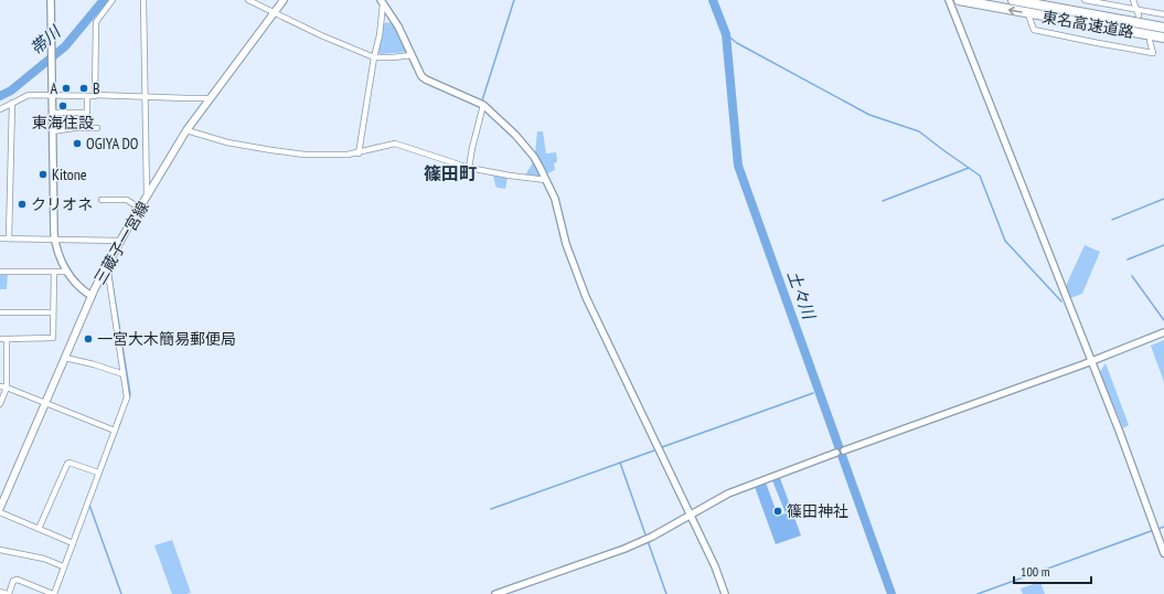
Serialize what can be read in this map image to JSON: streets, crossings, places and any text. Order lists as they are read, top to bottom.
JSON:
{
  "streets": {
    "highway": ["東名高速道路"],
    "main road": ["三蔵子一宮線"]
  },
  "districts": ["篠田町"],
  "water": ["帯川", "土々川"],
  "places": [
    "A",
    "B",
    "東海住設",
    "OGIYA DO",
    "Kitone",
    "クリオネ",
    "一宮大木簡易郵便局",
    "篠田神社"
  ],
  "scale_bar": "100 m"
}
